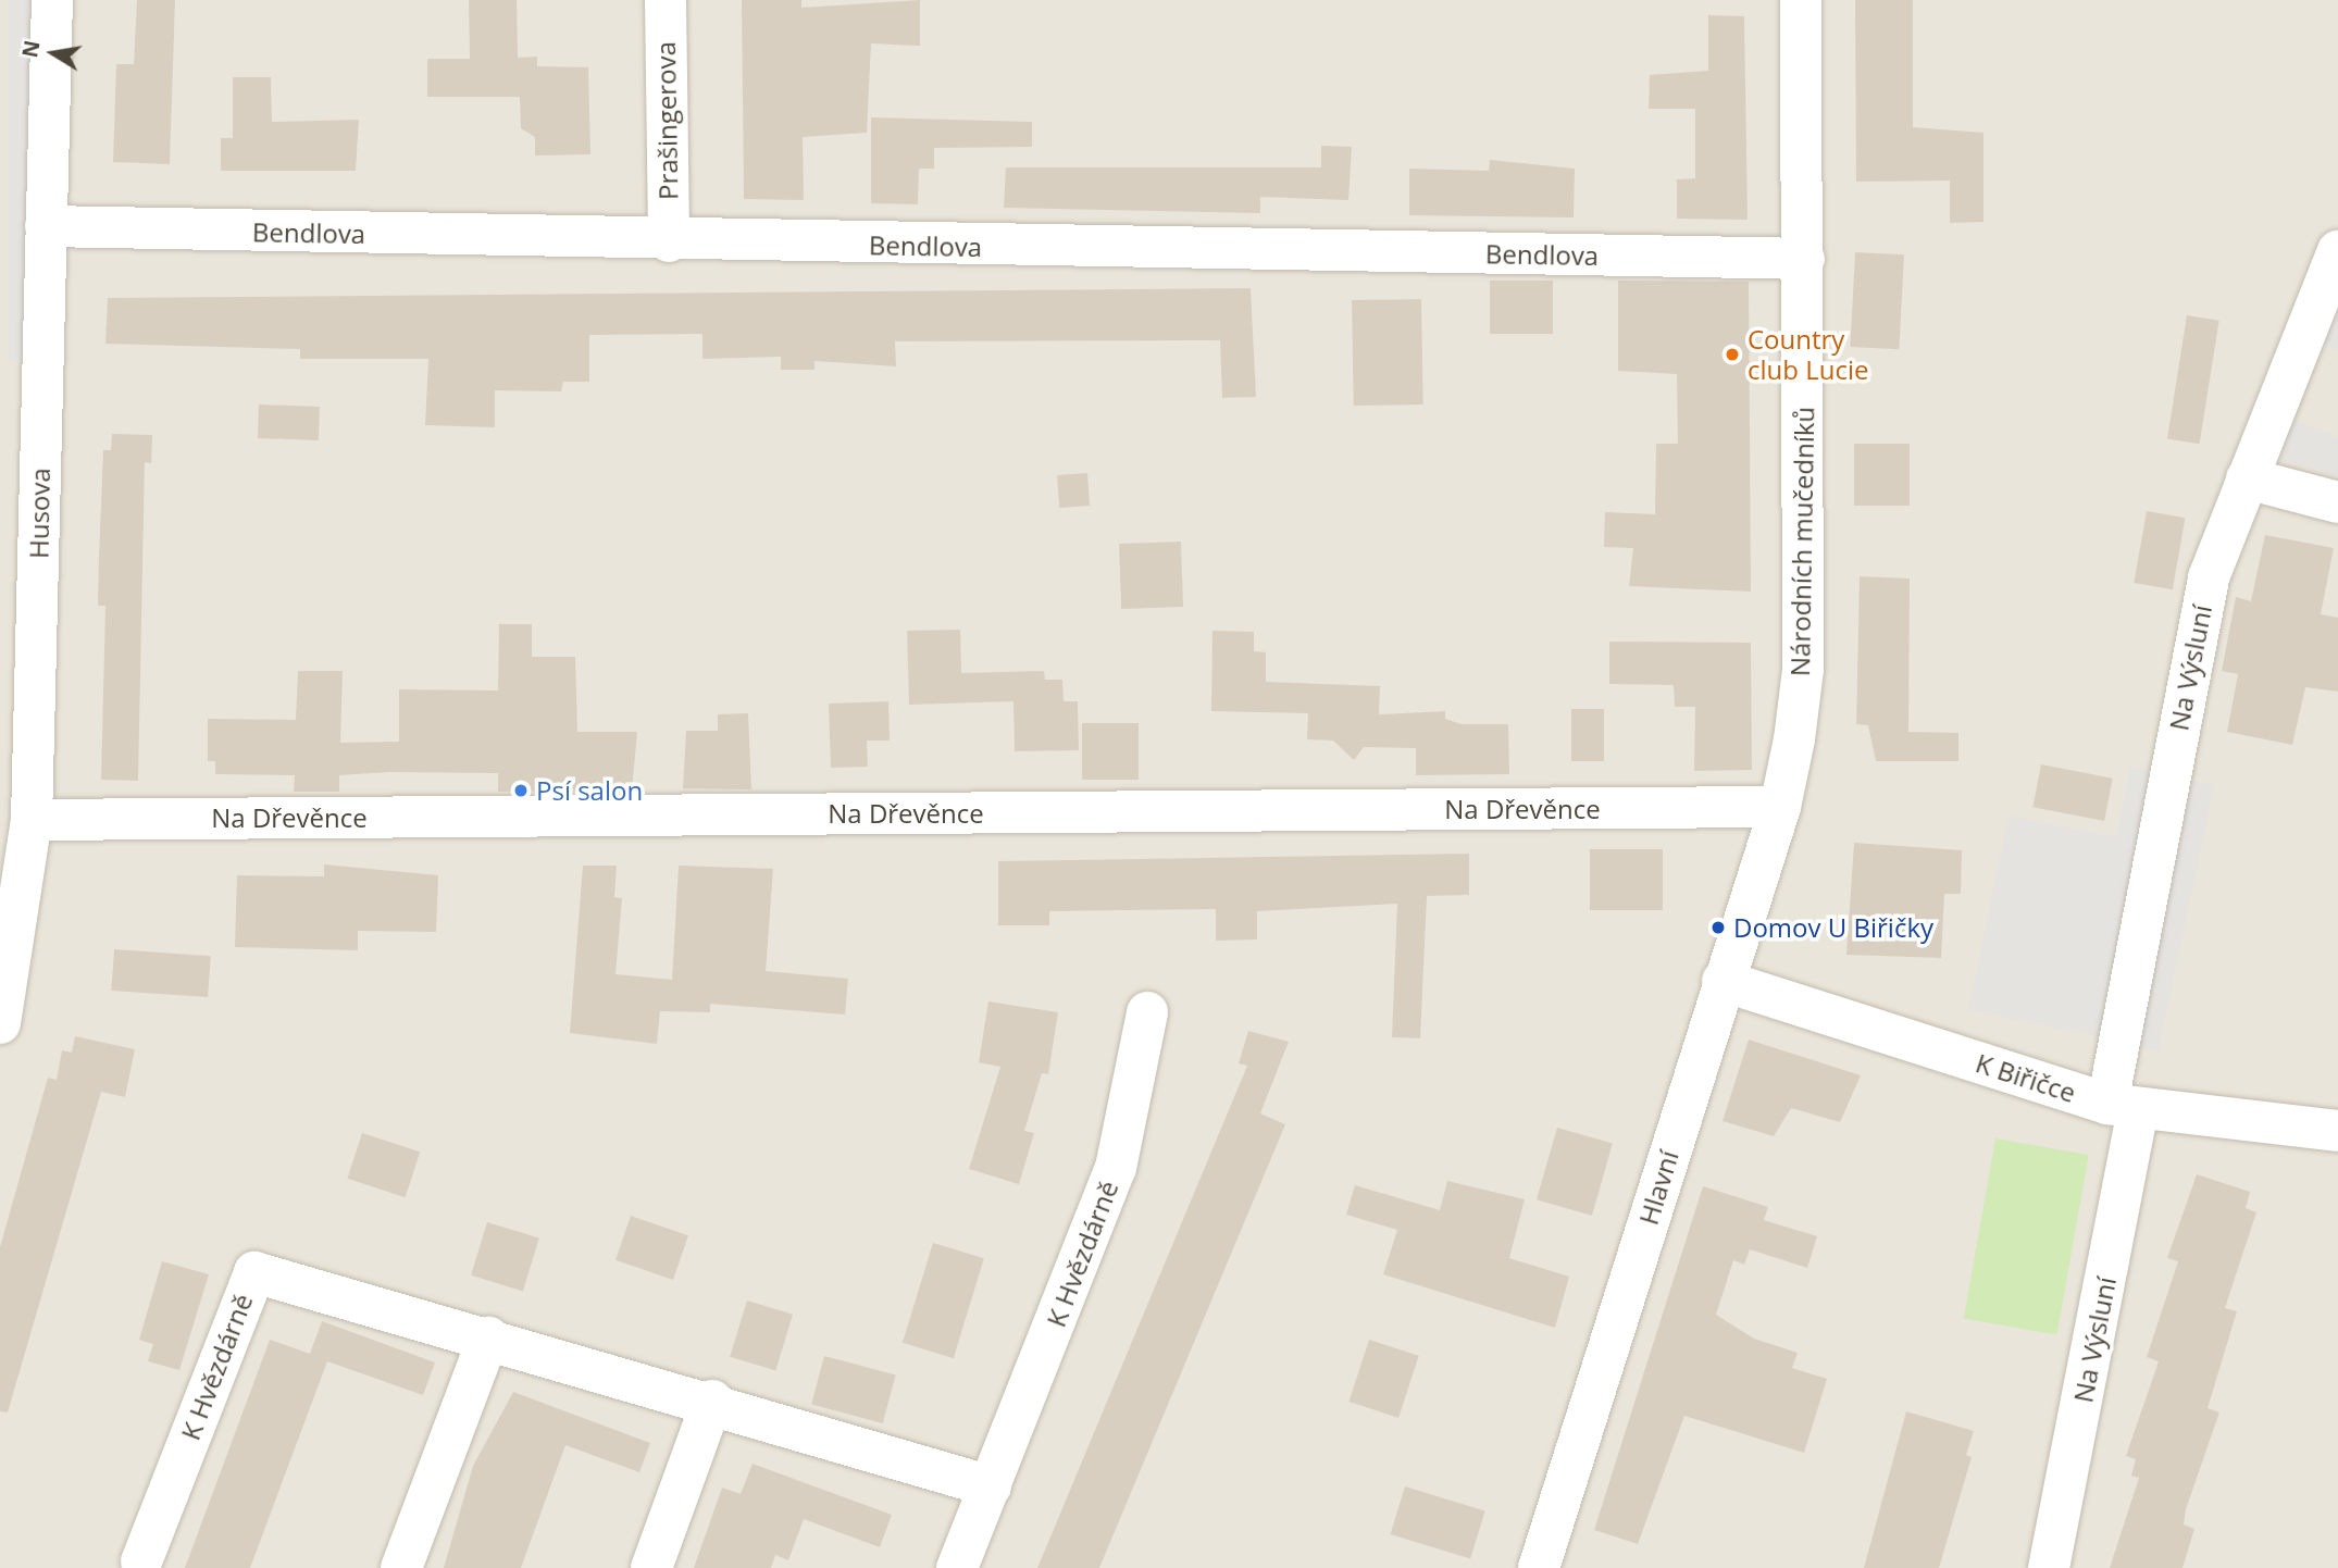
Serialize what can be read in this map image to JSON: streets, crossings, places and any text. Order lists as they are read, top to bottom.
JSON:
{
  "streets": {
    "street": [
      "Prašingerova",
      "Bendlova",
      "Husova",
      "Národních mučedníků",
      "Na Výsluní",
      "Na Dřevěnce",
      "K Biřičce",
      "Hlavní",
      "K Hvězdárně"
    ]
  },
  "crossings": [
    ["Prašingerova", "Bendlova"],
    ["Bendlova", "Husova"],
    ["Bendlova", "Národních mučedníků"],
    ["Husova", "Na Dřevěnce"],
    ["Národních mučedníků", "Na Dřevěnce"],
    ["Národních mučedníků", "Hlavní"],
    ["Na Výsluní", "K Biřičce"],
    ["Na Dřevěnce", "Hlavní"],
    ["K Biřičce", "Hlavní"]
  ],
  "places": ["Country club Lucie", "Psí salon", "Domov U Biřičky"],
  "north": "left"
}
